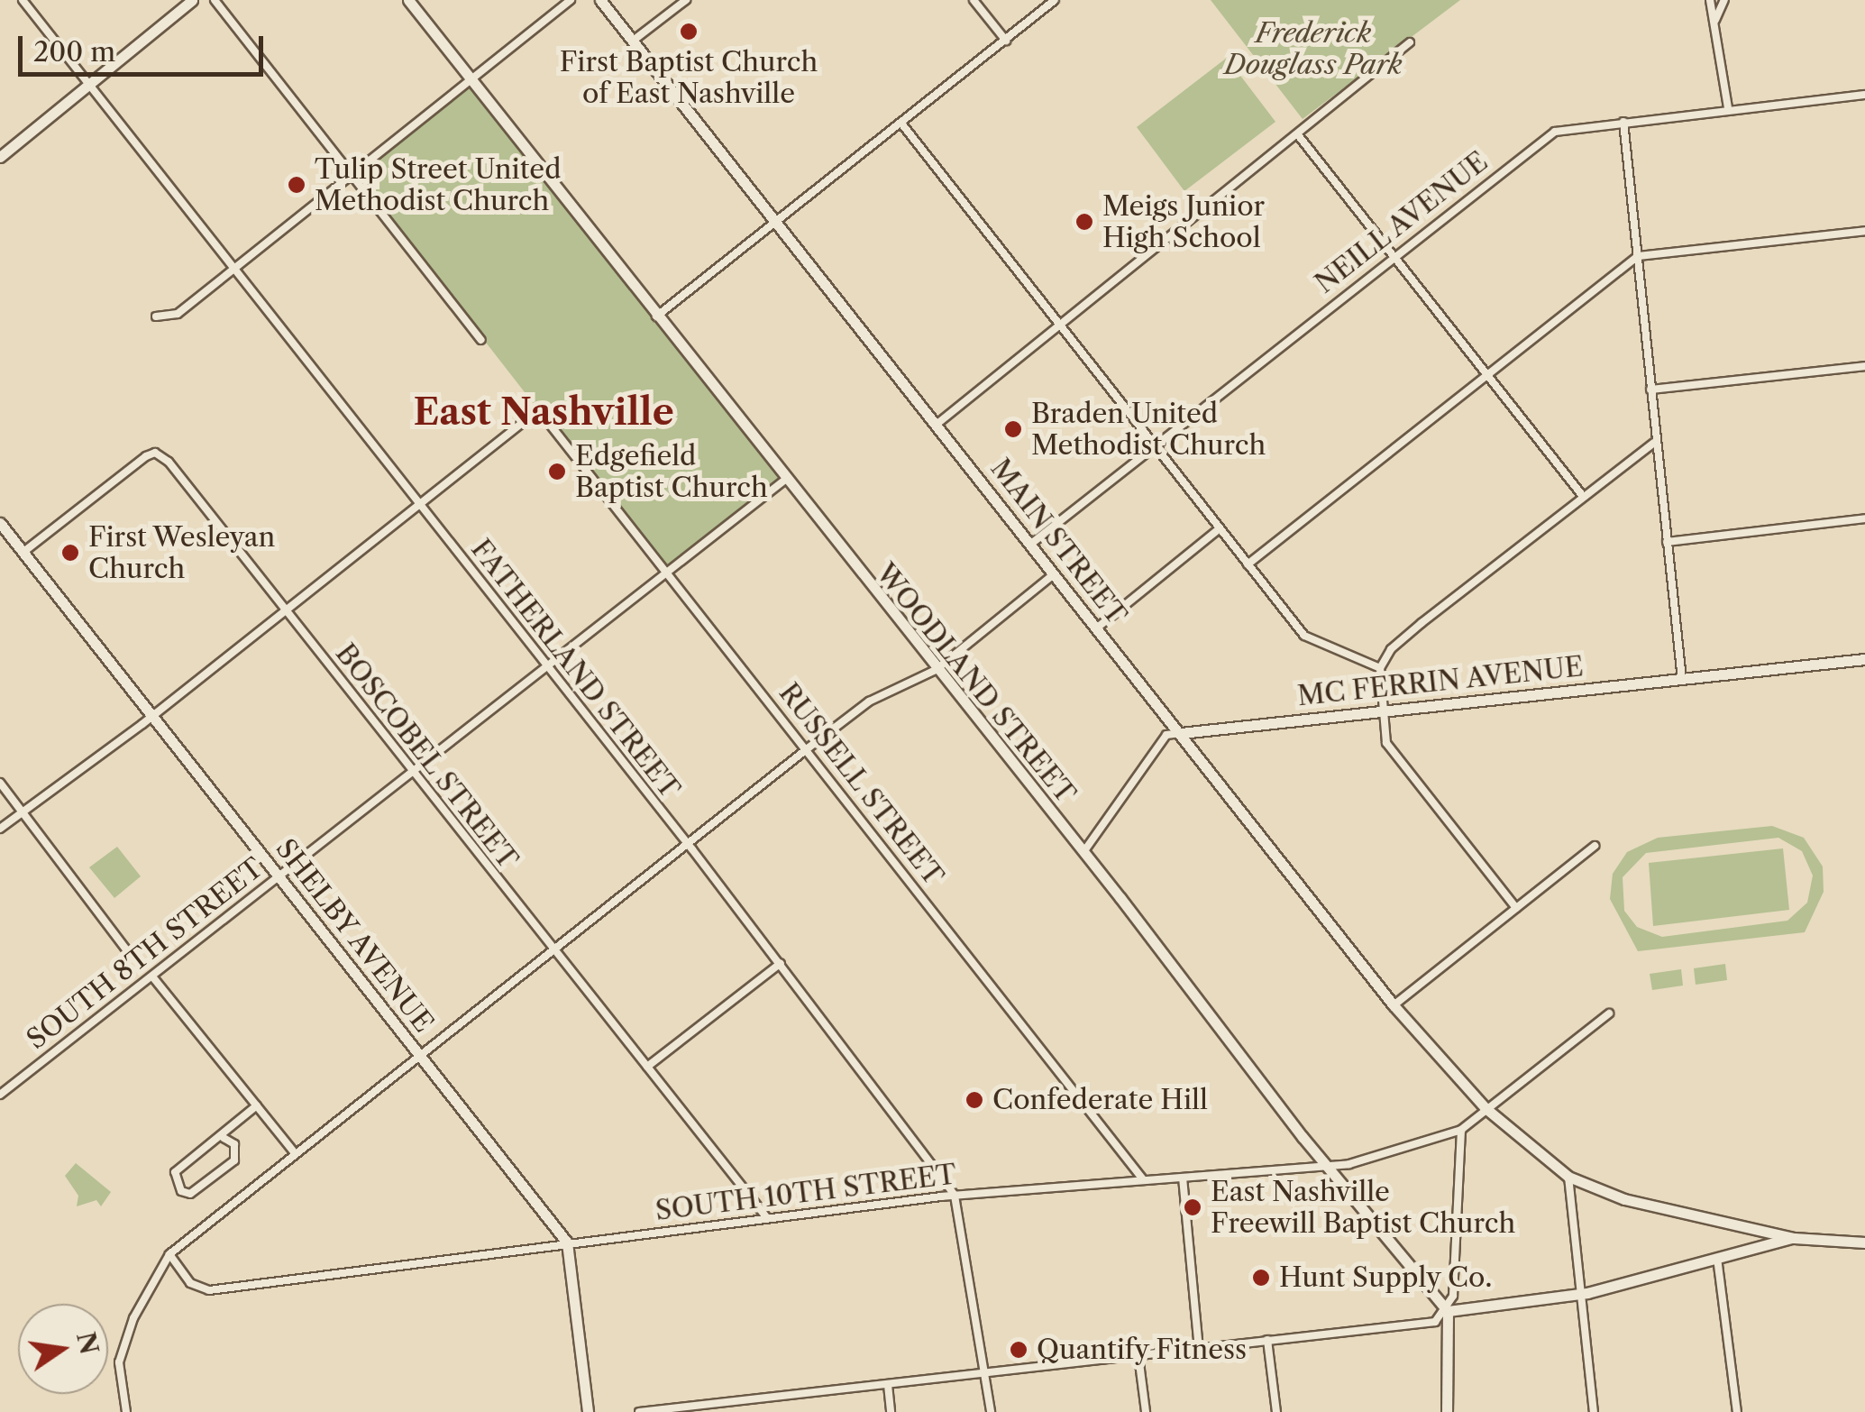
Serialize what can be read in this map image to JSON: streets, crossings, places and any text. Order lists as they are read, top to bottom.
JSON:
{
  "streets": {
    "street": [
      "NEILL AVENUE",
      "MAIN STREET",
      "FATHERLAND STREET",
      "MC FERRIN AVENUE",
      "WOODLAND STREET",
      "BOSCOBEL STREET",
      "RUSSELL STREET",
      "SHELBY AVENUE",
      "SOUTH 8TH STREET",
      "SOUTH 10TH STREET"
    ]
  },
  "crossings": [
    ["NEILL AVENUE", "MAIN STREET"],
    ["MAIN STREET", "MC FERRIN AVENUE"],
    ["FATHERLAND STREET", "RUSSELL STREET"],
    ["FATHERLAND STREET", "SOUTH 8TH STREET"],
    ["FATHERLAND STREET", "SOUTH 10TH STREET"],
    ["WOODLAND STREET", "SOUTH 8TH STREET"],
    ["WOODLAND STREET", "SOUTH 10TH STREET"],
    ["BOSCOBEL STREET", "SHELBY AVENUE"],
    ["BOSCOBEL STREET", "SOUTH 8TH STREET"],
    ["BOSCOBEL STREET", "SOUTH 10TH STREET"],
    ["RUSSELL STREET", "SOUTH 8TH STREET"],
    ["RUSSELL STREET", "SOUTH 10TH STREET"],
    ["SHELBY AVENUE", "SOUTH 8TH STREET"],
    ["SHELBY AVENUE", "SOUTH 10TH STREET"]
  ],
  "districts": ["East Nashville"],
  "parks": ["Frederick Douglass Park"],
  "places": [
    "First Baptist Church of East Nashville",
    "Tulip Street United Methodist Church",
    "Meigs Junior High School",
    "Braden United Methodist Church",
    "Edgefield Baptist Church",
    "First Wesleyan Church",
    "Confederate Hill",
    "East Nashville Freewill Baptist Church",
    "Hunt Supply Co.",
    "Quantify Fitness"
  ],
  "scale_bar": "200 m",
  "north": "right"
}
